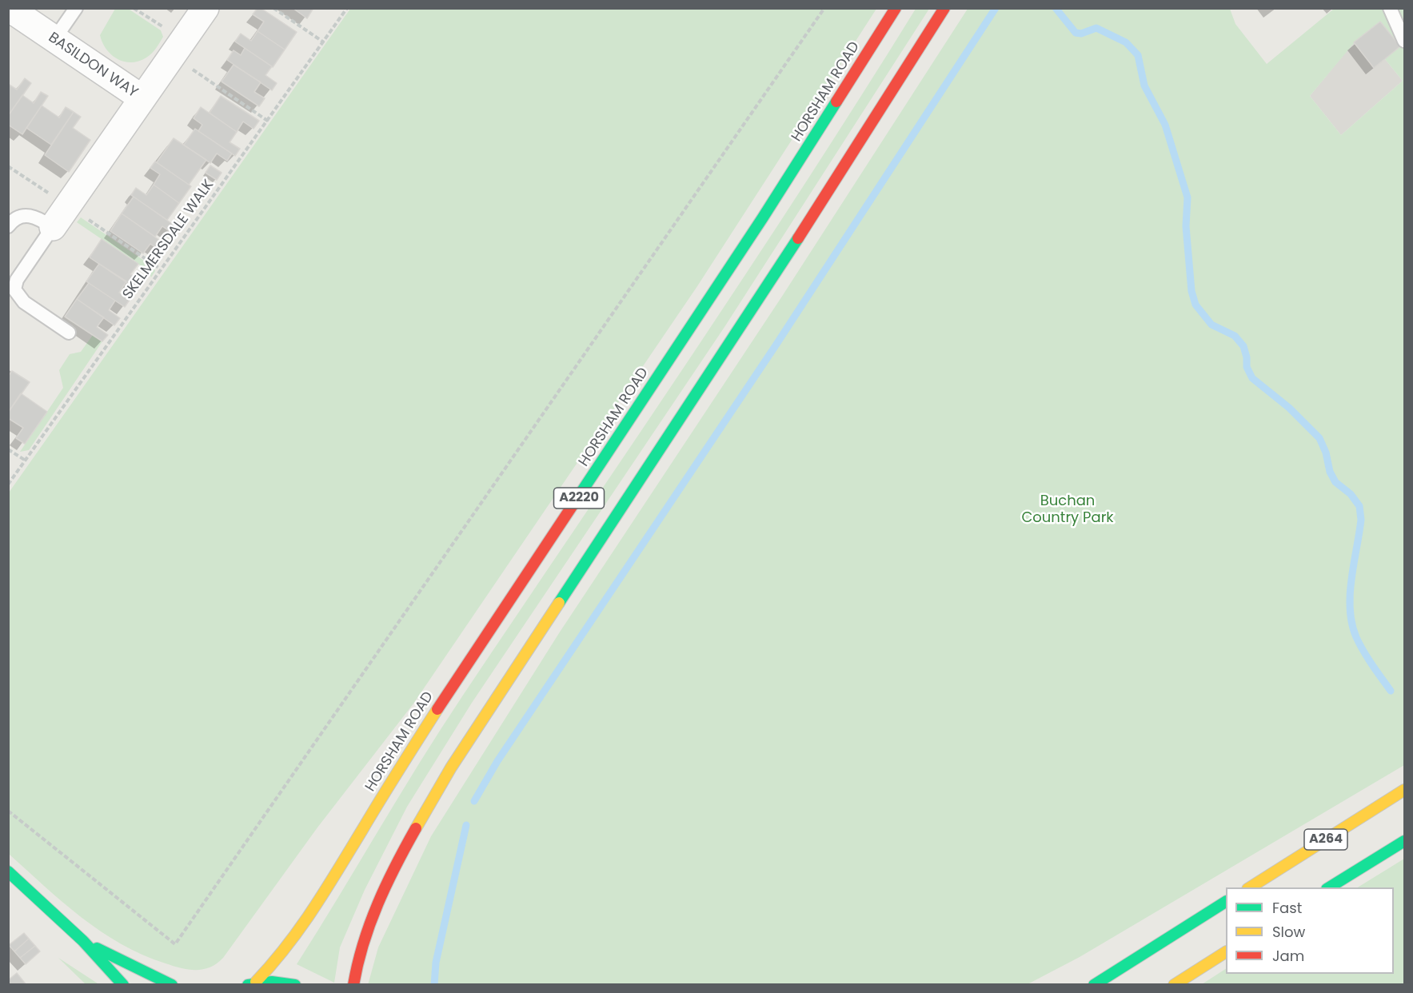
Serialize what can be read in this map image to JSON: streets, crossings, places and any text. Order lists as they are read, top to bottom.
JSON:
{
  "streets": {
    "main road": ["HORSHAM ROAD", "A2220", "A264"],
    "street": ["BASILDON WAY"],
    "path": ["SKELMERSDALE WALK"]
  },
  "parks": ["Buchan Country Park"],
  "legend": ["Fast", "Slow", "Jam"]
}
